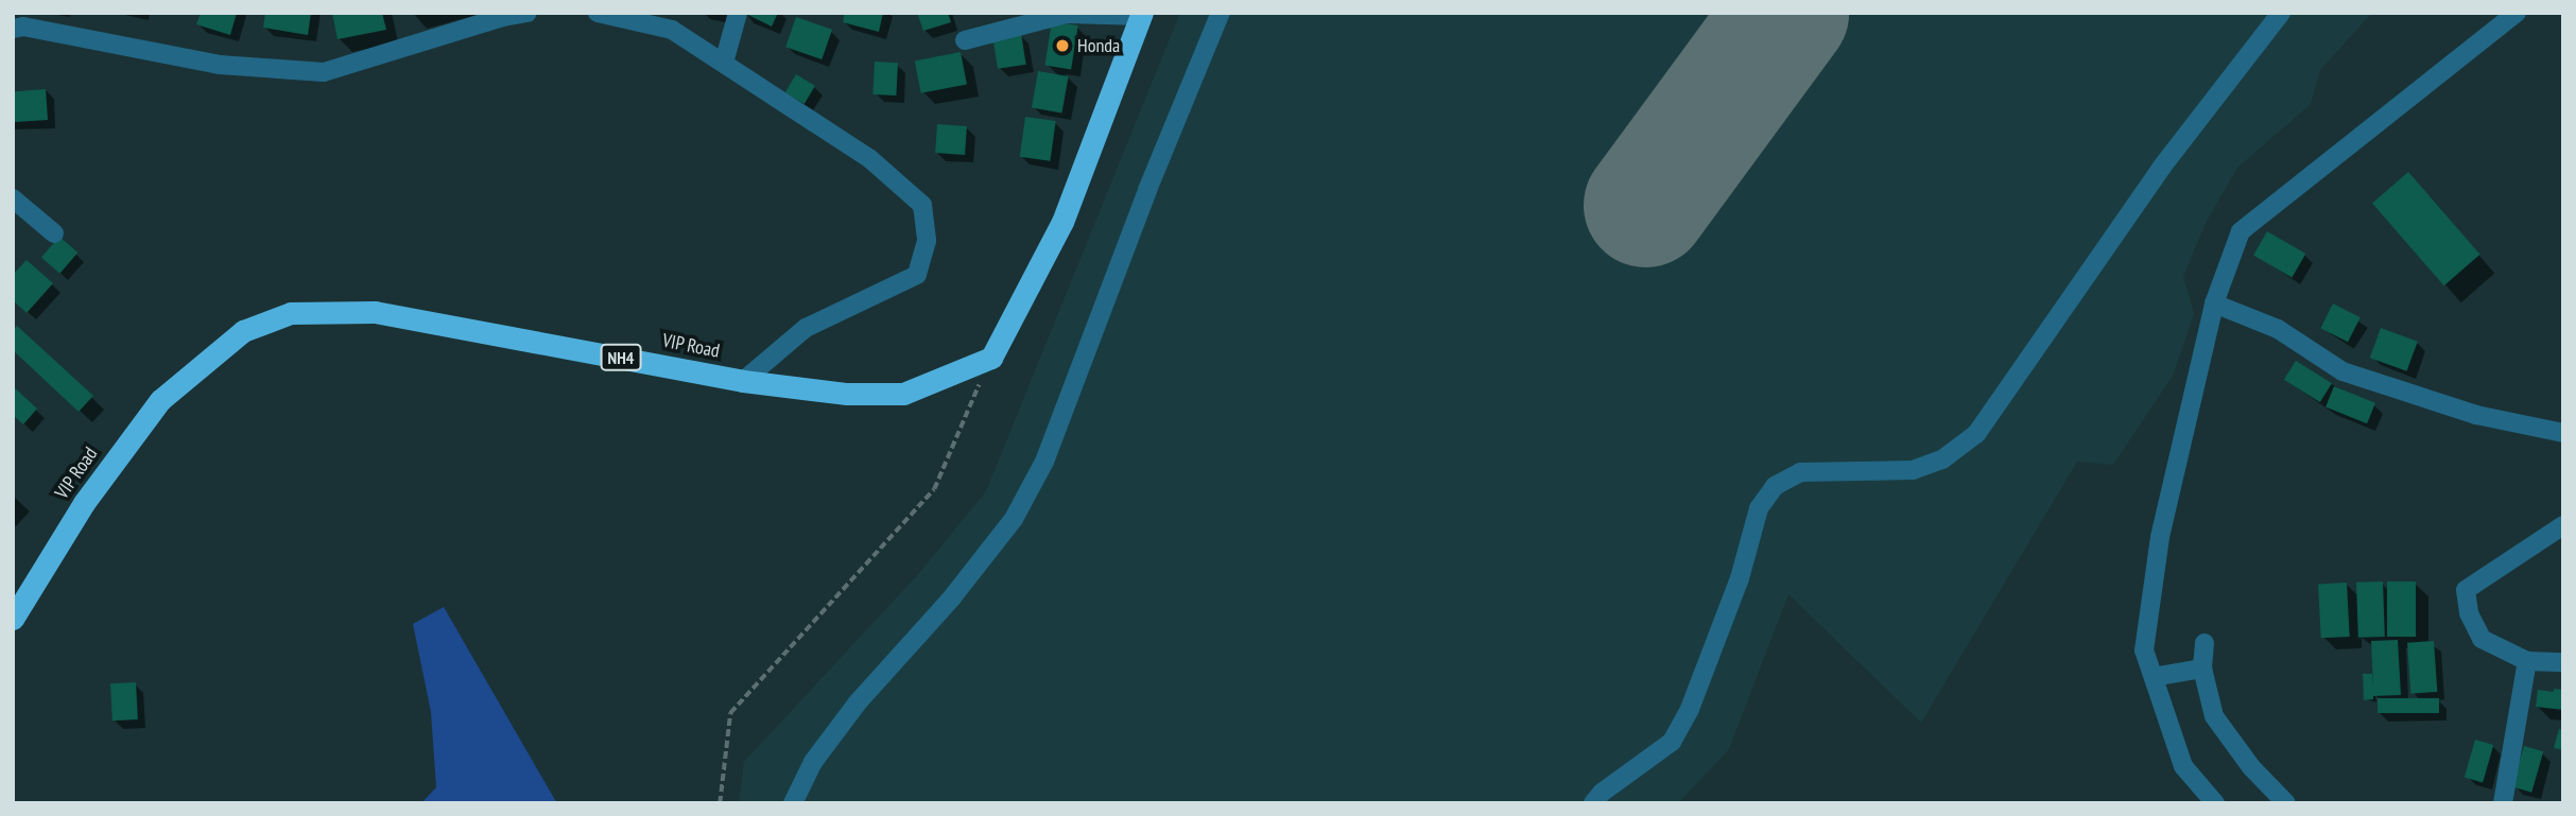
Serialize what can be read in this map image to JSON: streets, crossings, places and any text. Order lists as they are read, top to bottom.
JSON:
{
  "streets": {
    "highway": ["VIP Road", "NH4"]
  },
  "places": ["Honda"]
}
